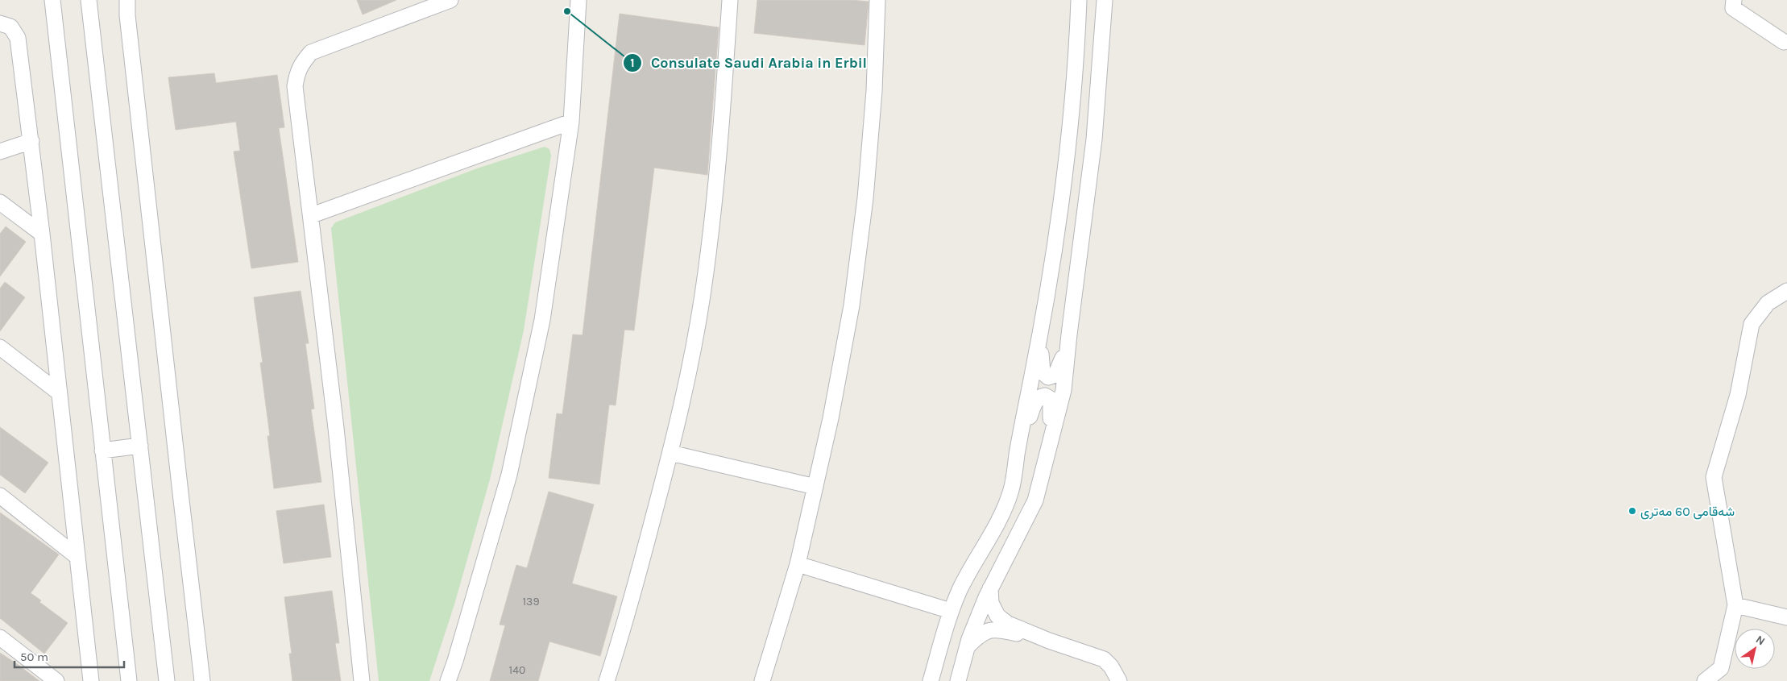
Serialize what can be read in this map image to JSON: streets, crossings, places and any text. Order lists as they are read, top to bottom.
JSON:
{
  "places": ["Consulate Saudi Arabia in Erbil", "شەقامی 60 مەتری"],
  "house_numbers": ["139", "140"],
  "scale_bar": "50 m",
  "north": "top right"
}
